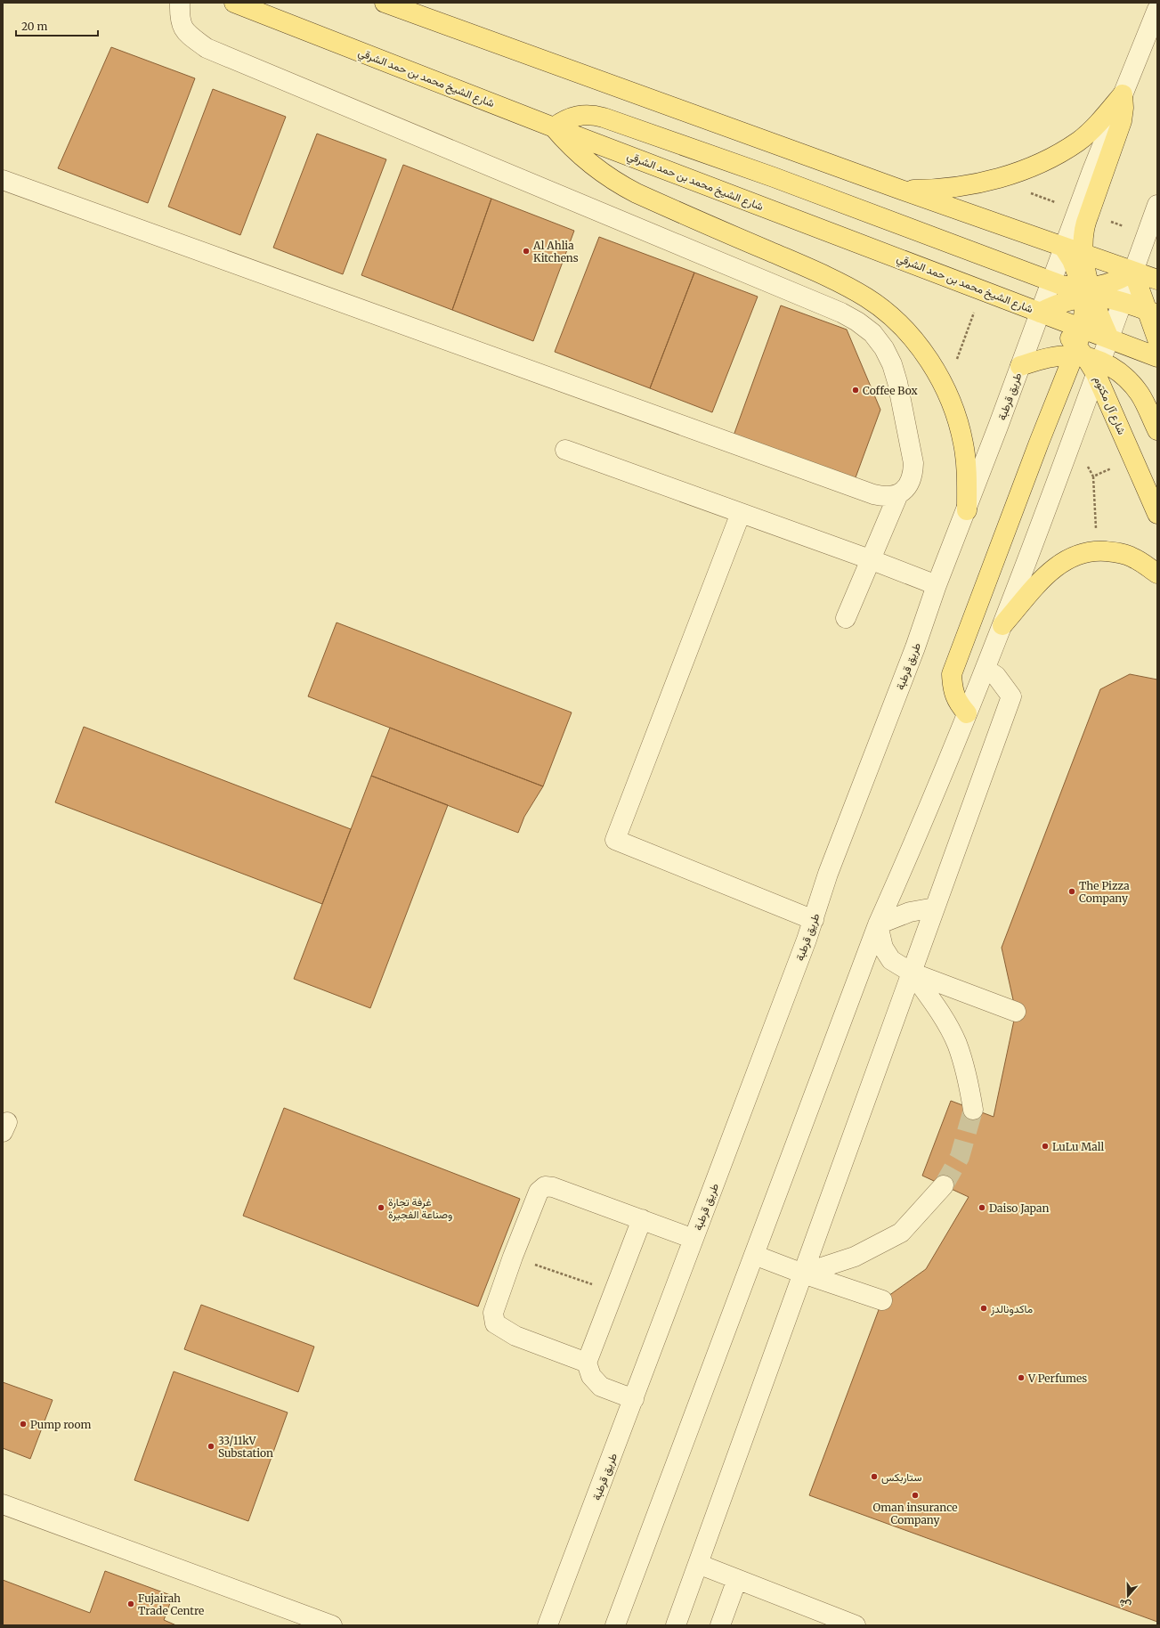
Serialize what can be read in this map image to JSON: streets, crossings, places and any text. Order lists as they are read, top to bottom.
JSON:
{
  "streets": {
    "main road": ["شارع الشيخ محمد بن حمد الشرقي", "شارع آل مكتوم"],
    "street": ["طريق قرطبة"]
  },
  "crossings": [
    ["شارع الشيخ محمد بن حمد الشرقي", "طريق قرطبة"],
    ["شارع الشيخ محمد بن حمد الشرقي", "شارع آل مكتوم"]
  ],
  "places": [
    "Al Ahlia Kitchens",
    "Coffee Box",
    "The Pizza Company",
    "LuLu Mall",
    "غرفة تجارة وصناعة الفجيرة",
    "Daiso Japan",
    "ماكدونالدز",
    "V Perfumes",
    "Pump room",
    "33/11kV Substation",
    "ستاربكس",
    "Oman insurance Company",
    "Fujairah Trade Centre"
  ],
  "scale_bar": "20 m",
  "north": "bottom"
}
